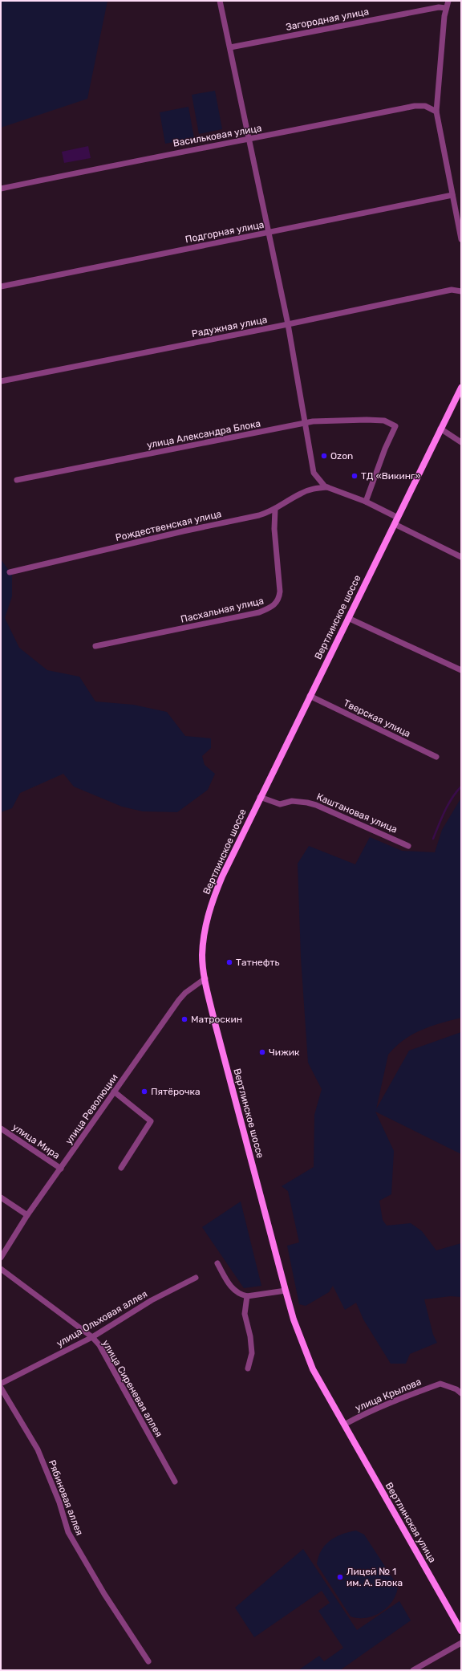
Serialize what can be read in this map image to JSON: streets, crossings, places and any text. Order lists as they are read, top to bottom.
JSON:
{
  "streets": {
    "main road": ["Вертлинское шоссе", "Вертлинская улица"],
    "street": [
      "Загородная улица",
      "Васильковая улица",
      "Подгорная улица",
      "Радужная улица",
      "улица Александра Блока",
      "Рождественская улица",
      "Пасхальная улица",
      "Тверская улица",
      "Каштановая улица",
      "улица Революции",
      "улица Мира",
      "улица Ольховая аллея",
      "улица Сиреневая аллея",
      "улица Крылова",
      "Рябиновая аллея"
    ]
  },
  "crossings": [
    ["Рождественская улица", "Пасхальная улица"],
    ["Вертлинское шоссе", "Тверская улица"],
    ["Вертлинское шоссе", "Каштановая улица"],
    ["Вертлинское шоссе", "улица Революции"],
    ["Вертлинское шоссе", "улица Крылова"],
    ["Вертлинское шоссе", "Вертлинская улица"],
    ["улица Революции", "улица Мира"],
    ["улица Ольховая аллея", "улица Сиреневая аллея"],
    ["улица Крылова", "Вертлинская улица"]
  ],
  "places": [
    "Ozon",
    "ТД «Викинг»",
    "Татнефть",
    "Матроскин",
    "Чижик",
    "Пятёрочка",
    "Лицей № 1 им. А. Блока"
  ]
}
